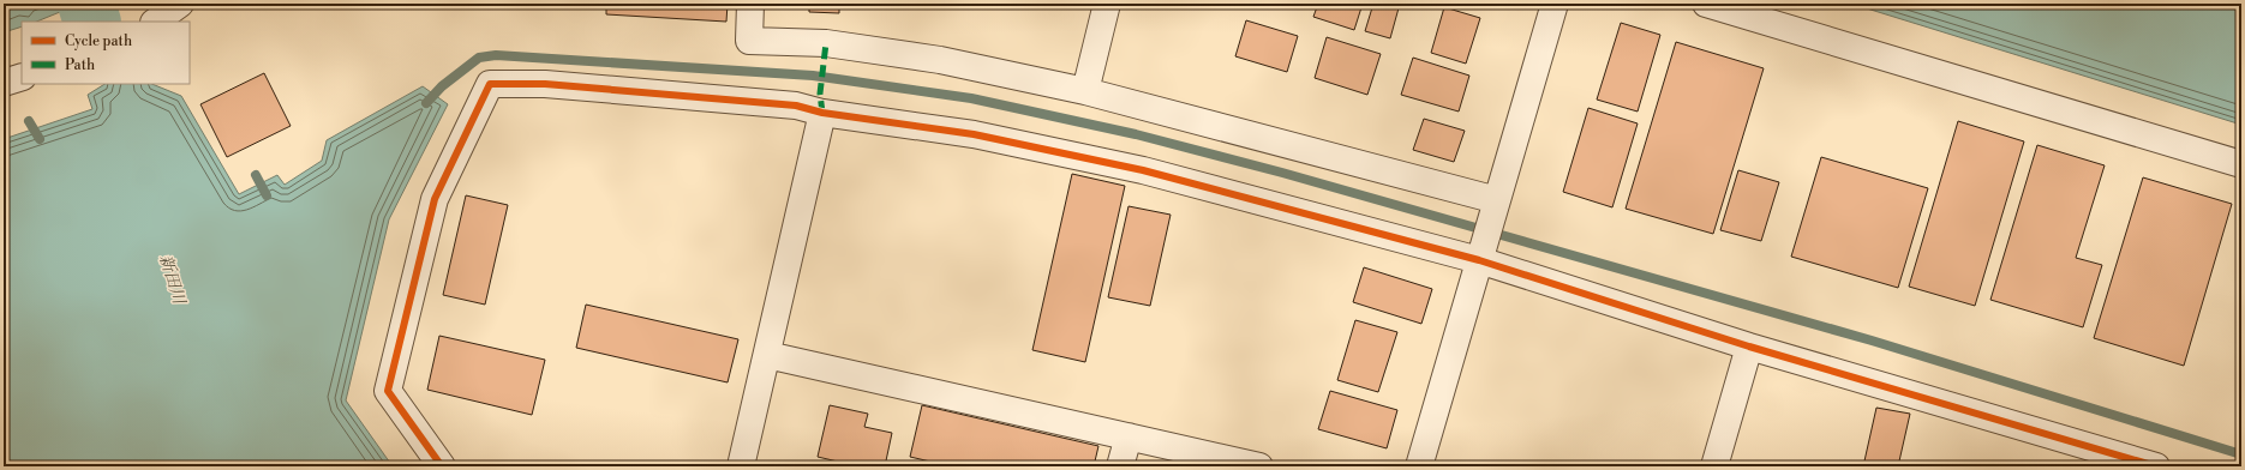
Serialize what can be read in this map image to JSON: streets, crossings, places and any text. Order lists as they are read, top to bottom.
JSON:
{
  "water": ["新田川"],
  "legend": ["Cycle path", "Path"]
}
